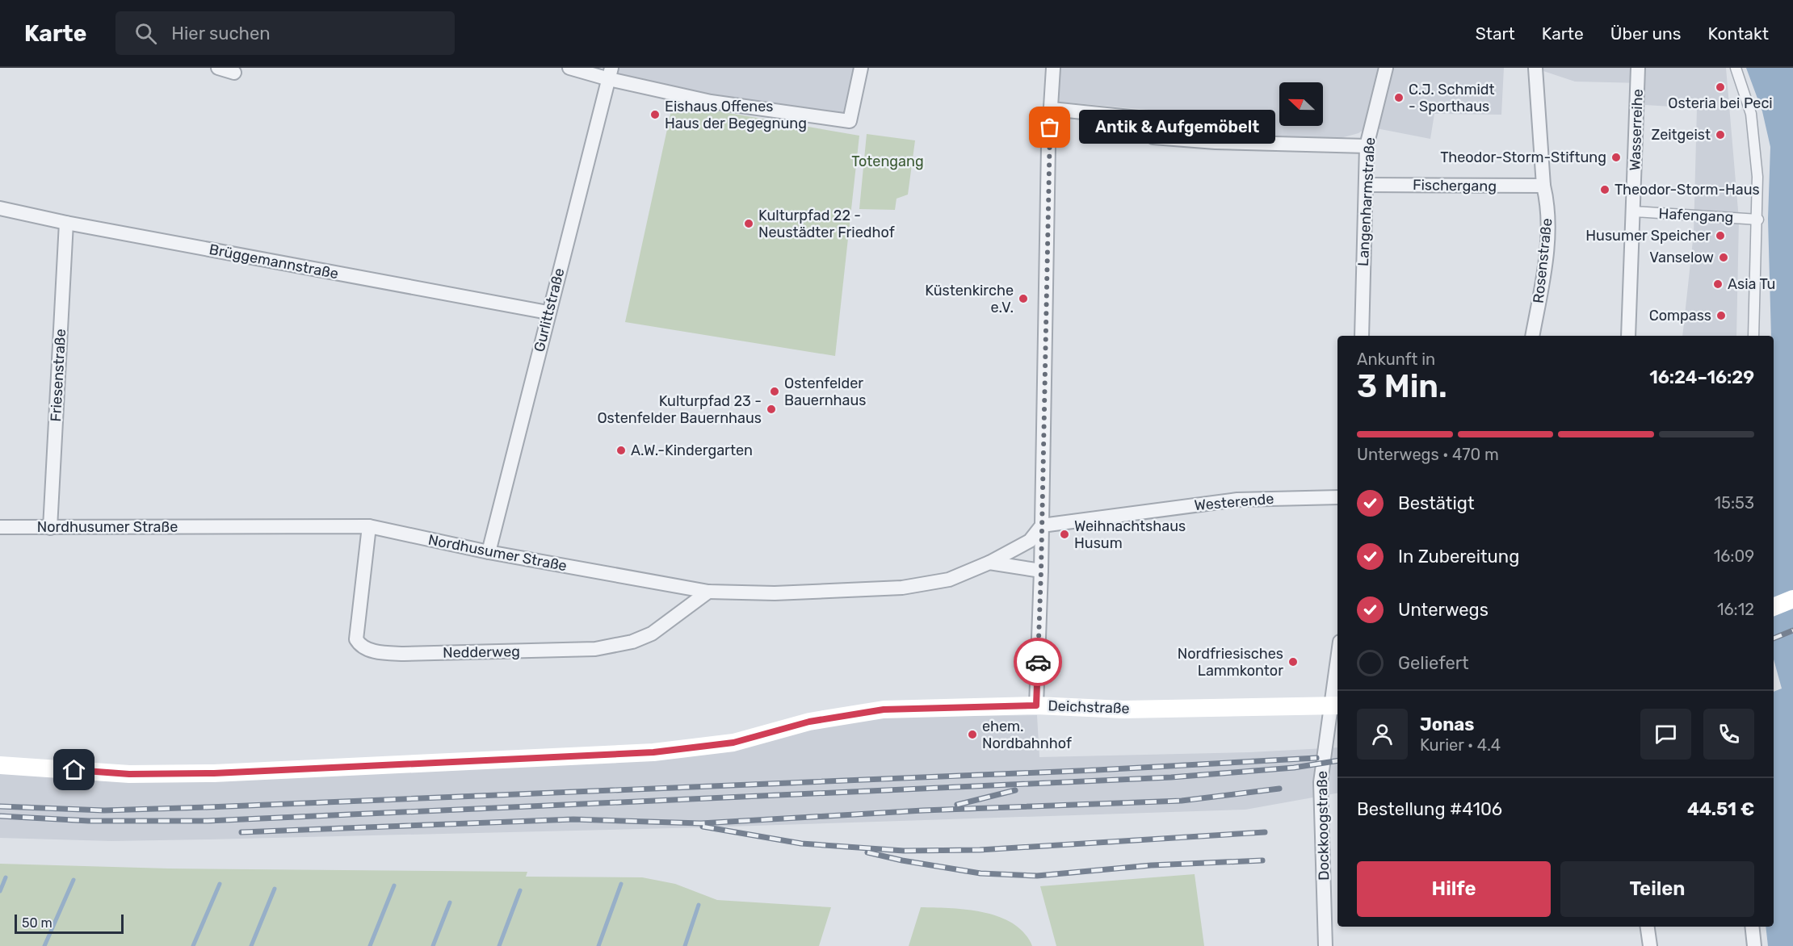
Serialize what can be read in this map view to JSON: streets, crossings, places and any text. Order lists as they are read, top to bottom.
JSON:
{
  "streets": {
    "main road": ["Deichstraße"],
    "street": [
      "Wasserreihe",
      "Fischergang",
      "Langenharmstraße",
      "Hafengang",
      "Rosenstraße",
      "Brüggemannstraße",
      "Gurlittstraße",
      "Friesenstraße",
      "Westerende",
      "Nordhusumer Straße",
      "Nedderweg",
      "Dockkoogstraße"
    ]
  },
  "crossings": [
    ["Wasserreihe", "Hafengang"],
    ["Fischergang", "Langenharmstraße"],
    ["Fischergang", "Rosenstraße"],
    ["Brüggemannstraße", "Gurlittstraße"],
    ["Brüggemannstraße", "Friesenstraße"],
    ["Gurlittstraße", "Nordhusumer Straße"],
    ["Friesenstraße", "Nordhusumer Straße"],
    ["Westerende", "Nordhusumer Straße"],
    ["Nordhusumer Straße", "Nedderweg"],
    ["Deichstraße", "Dockkoogstraße"]
  ],
  "parks": ["Totengang"],
  "places": [
    "Osteria bei Peci",
    "C.J. Schmidt - Sporthaus",
    "Eishaus Offenes Haus der Begegnung",
    "Antik & Aufgemöbelt",
    "Zeitgeist",
    "Theodor-Storm-Stiftung",
    "Theodor-Storm-Haus",
    "Kulturpfad 22 - Neustädter Friedhof",
    "Husumer Speicher",
    "Vanselow",
    "Asia Tu",
    "Küstenkirche e.V.",
    "Compass",
    "Ostenfelder Bauernhaus",
    "Kulturpfad 23 - Ostenfelder Bauernhaus",
    "A.W.-Kindergarten",
    "Weihnachtshaus Husum",
    "Nordfriesisches Lammkontor",
    "ehem. Nordbahnhof"
  ],
  "scale_bar": "50 m",
  "north": "left",
  "page": {
    "header": "Karte",
    "search": "Hier suchen",
    "nav": [
      "Start",
      "Karte",
      "Über uns",
      "Kontakt"
    ],
    "bubble": "Antik & Aufgemöbelt",
    "heading": ["3 Min.", "Ankunft in", "16:24–16:29"],
    "panel": [
      "Jonas",
      "Kurier · 4.4",
      "Bestellung #4106",
      "44.51 €"
    ],
    "bar": "Unterwegs · 470 m",
    "list": [
      ["Bestätigt", "15:53"],
      ["In Zubereitung", "16:09"],
      ["Unterwegs", "16:12"],
      "Geliefert"
    ],
    "buttons": ["Hilfe", "Teilen"],
    "scale": "50 m"
  }
}
